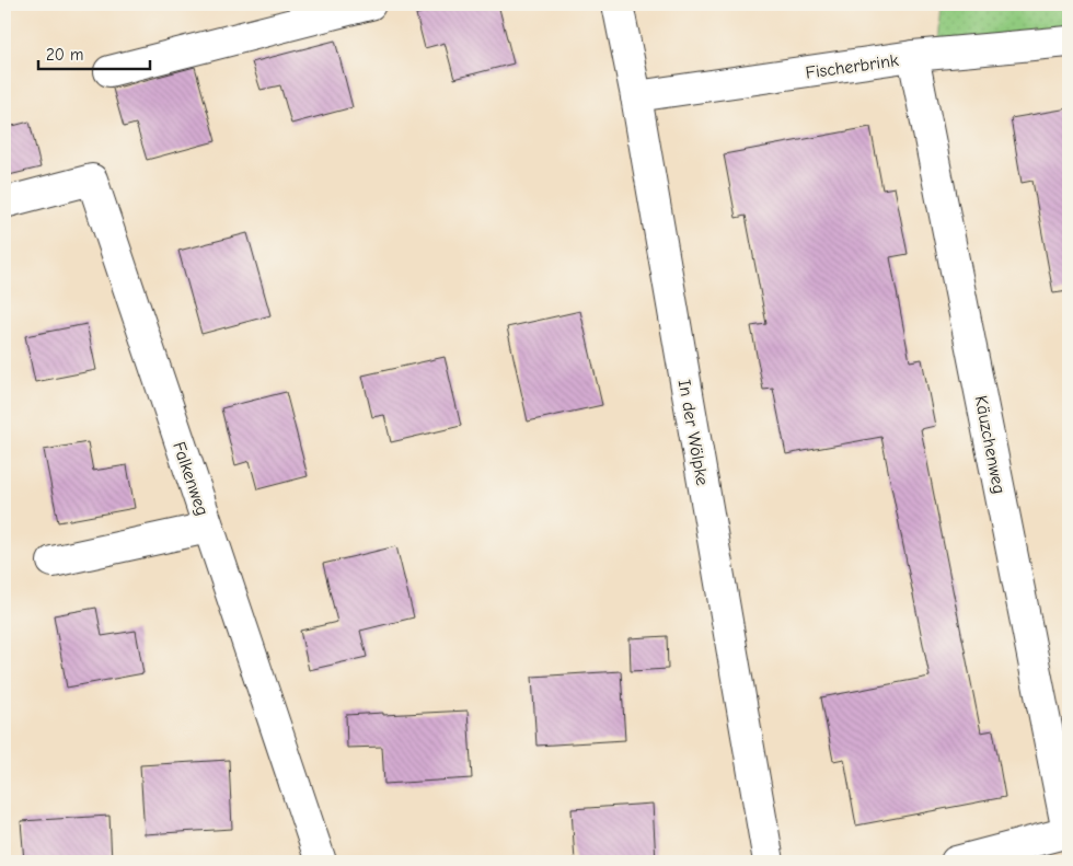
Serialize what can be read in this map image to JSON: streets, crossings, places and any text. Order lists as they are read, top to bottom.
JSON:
{
  "streets": {
    "street": [
      "Fischerbrink",
      "In der Wölpke",
      "Käuzchenweg",
      "Falkenweg"
    ]
  },
  "crossings": [
    ["Fischerbrink", "In der Wölpke"],
    ["Fischerbrink", "Käuzchenweg"]
  ],
  "scale_bar": "20 m"
}
